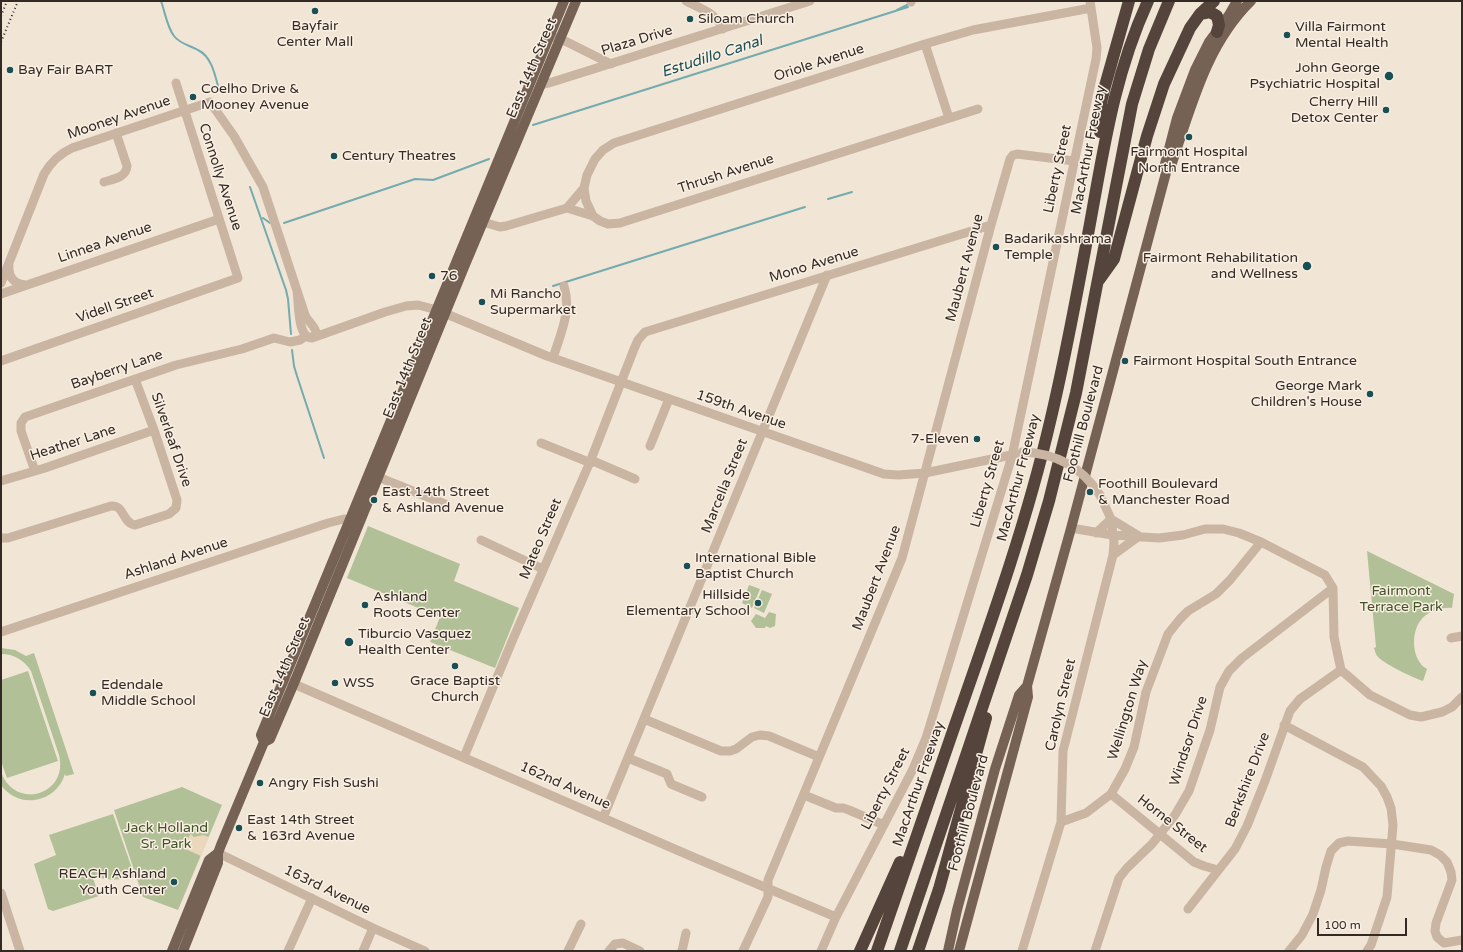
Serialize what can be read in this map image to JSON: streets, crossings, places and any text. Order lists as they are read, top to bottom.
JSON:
{
  "streets": {
    "highway": ["MacArthur Freeway"],
    "main road": ["East 14th Street", "Foothill Boulevard"],
    "street": [
      "Plaza Drive",
      "Oriole Avenue",
      "Mooney Avenue",
      "Liberty Street",
      "Thrush Avenue",
      "Connolly Avenue",
      "Linnea Avenue",
      "Mono Avenue",
      "Maubert Avenue",
      "Videll Street",
      "Bayberry Lane",
      "159th Avenue",
      "Silverleaf Drive",
      "Heather Lane",
      "Marcella Street",
      "Mateo Street",
      "Ashland Avenue",
      "Carolyn Street",
      "Wellington Way",
      "Windsor Drive",
      "Berkshire Drive",
      "162nd Avenue",
      "Horne Street",
      "163rd Avenue"
    ]
  },
  "crossings": [
    ["Plaza Drive", "East 14th Street"],
    ["Oriole Avenue", "Liberty Street"],
    ["Oriole Avenue", "Thrush Avenue"],
    ["East 14th Street", "159th Avenue"],
    ["East 14th Street", "Ashland Avenue"],
    ["East 14th Street", "162nd Avenue"],
    ["East 14th Street", "163rd Avenue"],
    ["Mooney Avenue", "Connolly Avenue"],
    ["Liberty Street", "Maubert Avenue"],
    ["Liberty Street", "159th Avenue"],
    ["Liberty Street", "162nd Avenue"],
    ["Connolly Avenue", "Linnea Avenue"],
    ["Connolly Avenue", "Videll Street"],
    ["Mono Avenue", "Maubert Avenue"],
    ["Mono Avenue", "Marcella Street"],
    ["Mono Avenue", "Mateo Street"],
    ["Maubert Avenue", "159th Avenue"],
    ["Maubert Avenue", "162nd Avenue"],
    ["Bayberry Lane", "159th Avenue"],
    ["Bayberry Lane", "Silverleaf Drive"],
    ["Bayberry Lane", "Heather Lane"],
    ["159th Avenue", "Marcella Street"],
    ["159th Avenue", "Mateo Street"],
    ["159th Avenue", "Carolyn Street"],
    ["Silverleaf Drive", "Heather Lane"],
    ["Marcella Street", "162nd Avenue"],
    ["Mateo Street", "162nd Avenue"],
    ["Carolyn Street", "Wellington Way"],
    ["Wellington Way", "Horne Street"],
    ["Windsor Drive", "Horne Street"],
    ["Berkshire Drive", "Horne Street"]
  ],
  "water": ["Estudillo Canal"],
  "parks": ["Fairmont Terrace Park", "Jack Holland Sr. Park"],
  "places": [
    "Bayfair Center Mall",
    "Siloam Church",
    "Villa Fairmont Mental Health",
    "Bay Fair BART",
    "John George Psychiatric Hospital",
    "Coelho Drive & Mooney Avenue",
    "Cherry Hill Detox Center",
    "Fairmont Hospital North Entrance",
    "Century Theatres",
    "Badarikashrama Temple",
    "Fairmont Rehabilitation and Wellness",
    "76",
    "Mi Rancho Supermarket",
    "Fairmont Hospital South Entrance",
    "George Mark Children's House",
    "7-Eleven",
    "Foothill Boulevard & Manchester Road",
    "East 14th Street & Ashland Avenue",
    "International Bible Baptist Church",
    "Hillside Elementary School",
    "Ashland Roots Center",
    "Tiburcio Vasquez Health Center",
    "Grace Baptist Church",
    "WSS",
    "Edendale Middle School",
    "Angry Fish Sushi",
    "East 14th Street & 163rd Avenue",
    "REACH Ashland Youth Center"
  ],
  "scale_bar": "100 m"
}
